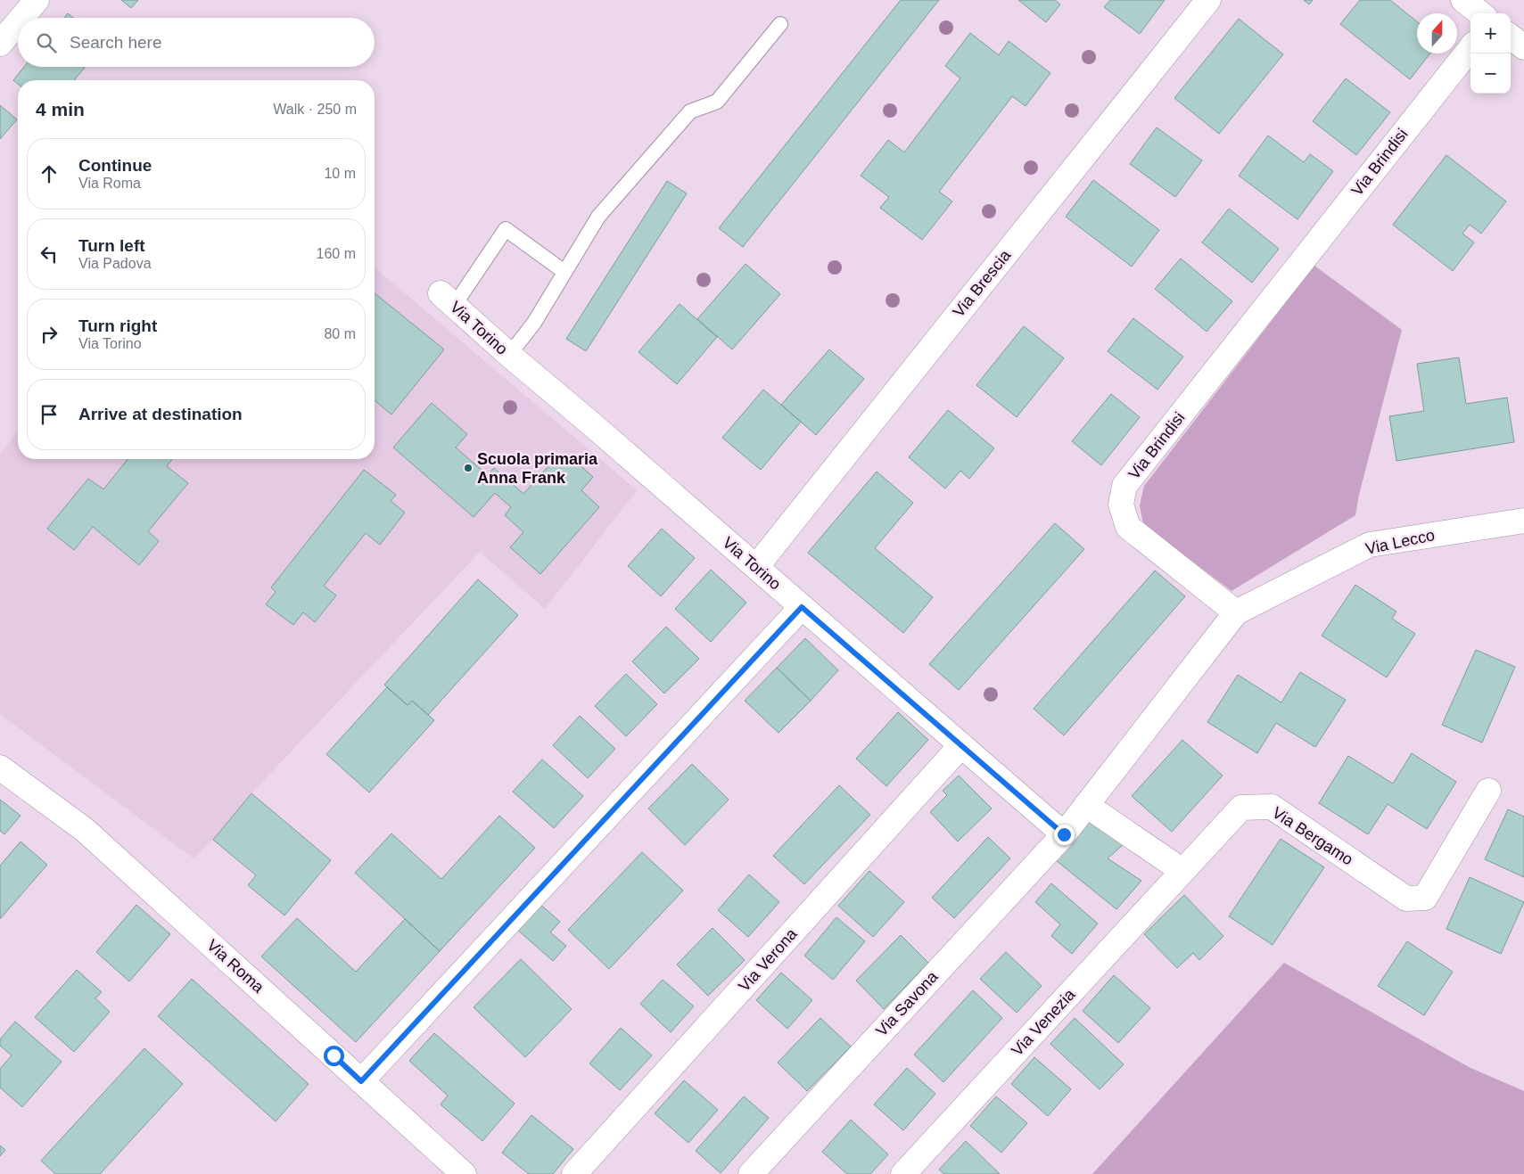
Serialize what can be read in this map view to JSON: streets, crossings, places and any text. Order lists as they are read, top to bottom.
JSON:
{
  "streets": {
    "street": [
      "Via Brindisi",
      "Via Brescia",
      "Via Torino",
      "Via Lecco",
      "Via Bergamo",
      "Via Verona",
      "Via Roma",
      "Via Savona",
      "Via Venezia"
    ]
  },
  "crossings": [
    ["Via Brindisi", "Via Lecco"],
    ["Via Brescia", "Via Torino"],
    ["Via Torino", "Via Verona"],
    ["Via Torino", "Via Savona"],
    ["Via Bergamo", "Via Venezia"]
  ],
  "places": ["Scuola primaria Anna Frank"],
  "north": "top",
  "page": {
    "map_buttons": ["+", "−"],
    "search": "Search here",
    "heading": ["4 min", "Walk · 250 m"],
    "list": [
      ["Continue", "Via Roma", "10 m"],
      ["Turn left", "Via Padova", "160 m"],
      ["Turn right", "Via Torino", "80 m"],
      "Arrive at destination"
    ]
  }
}
